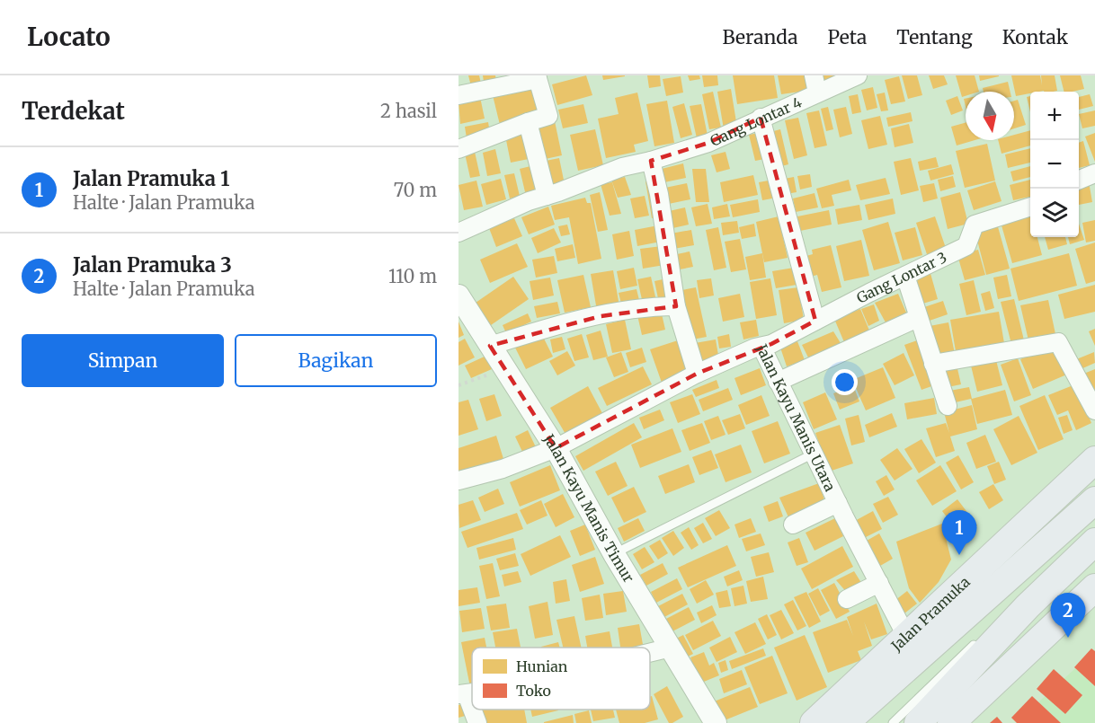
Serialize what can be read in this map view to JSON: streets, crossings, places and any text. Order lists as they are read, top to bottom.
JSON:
{
  "streets": {
    "main road": ["Jalan Pramuka"],
    "street": [
      "Gang Lontar 4",
      "Gang Lontar 3",
      "Jalan Kayu Manis Utara",
      "Jalan Kayu Manis Timur"
    ]
  },
  "crossings": [
    ["Gang Lontar 3", "Jalan Kayu Manis Utara"],
    ["Jalan Kayu Manis Utara", "Jalan Kayu Manis Timur"],
    ["Jalan Kayu Manis Utara", "Jalan Pramuka"]
  ],
  "legend": ["Hunian", "Toko"],
  "north": "bottom",
  "page": {
    "header": "Locato",
    "nav": [
      "Beranda",
      "Peta",
      "Tentang",
      "Kontak"
    ],
    "heading": ["Terdekat", "2 hasil"],
    "map_buttons": ["+", "−"],
    "list": [
      {
        "mark": "1",
        "name": "Jalan Pramuka 1",
        "note": "Halte · Jalan Pramuka",
        "value": "70 m"
      },
      {
        "mark": "2",
        "name": "Jalan Pramuka 3",
        "note": "Halte · Jalan Pramuka",
        "value": "110 m"
      }
    ],
    "buttons": ["Simpan", "Bagikan"],
    "pins": ["1", "2"]
  }
}
